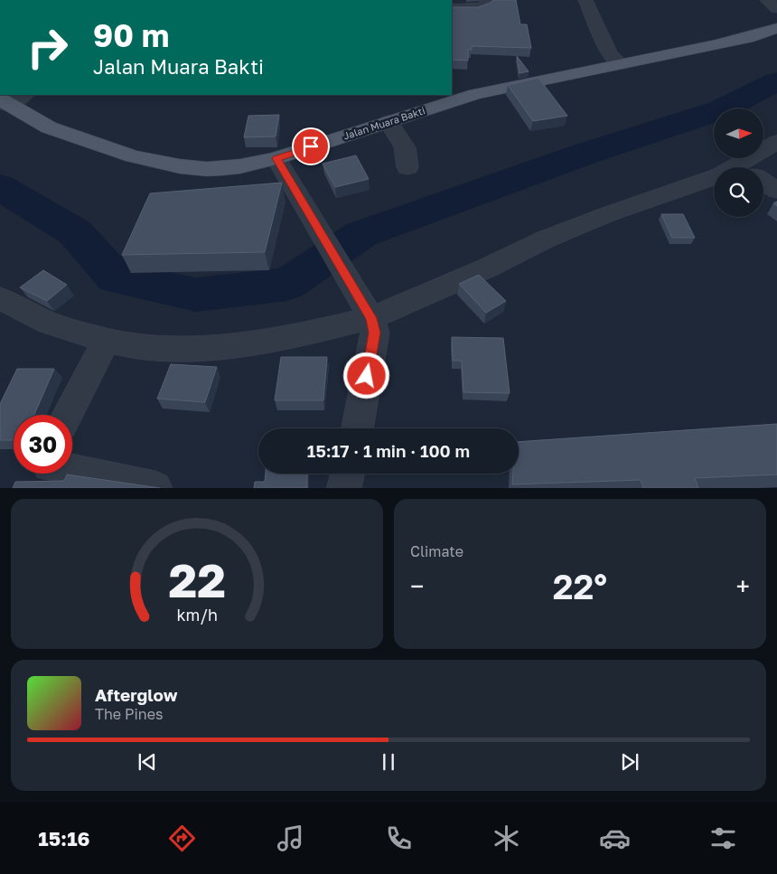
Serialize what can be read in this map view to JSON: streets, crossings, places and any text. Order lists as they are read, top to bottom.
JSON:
{
  "streets": {
    "main road": ["Jalan Muara Bakti"]
  },
  "north": "right",
  "page": {
    "turn": ["90 m", "Jalan Muara Bakti"],
    "limit": "30",
    "trip": "15:17 · 1 min · 100 m",
    "tile": "Climate",
    "heat": ["−", "22°", "+"],
    "song": ["Afterglow", "The Pines"],
    "tabs": "15:16",
    "gauge": ["22", "km/h"]
  }
}
